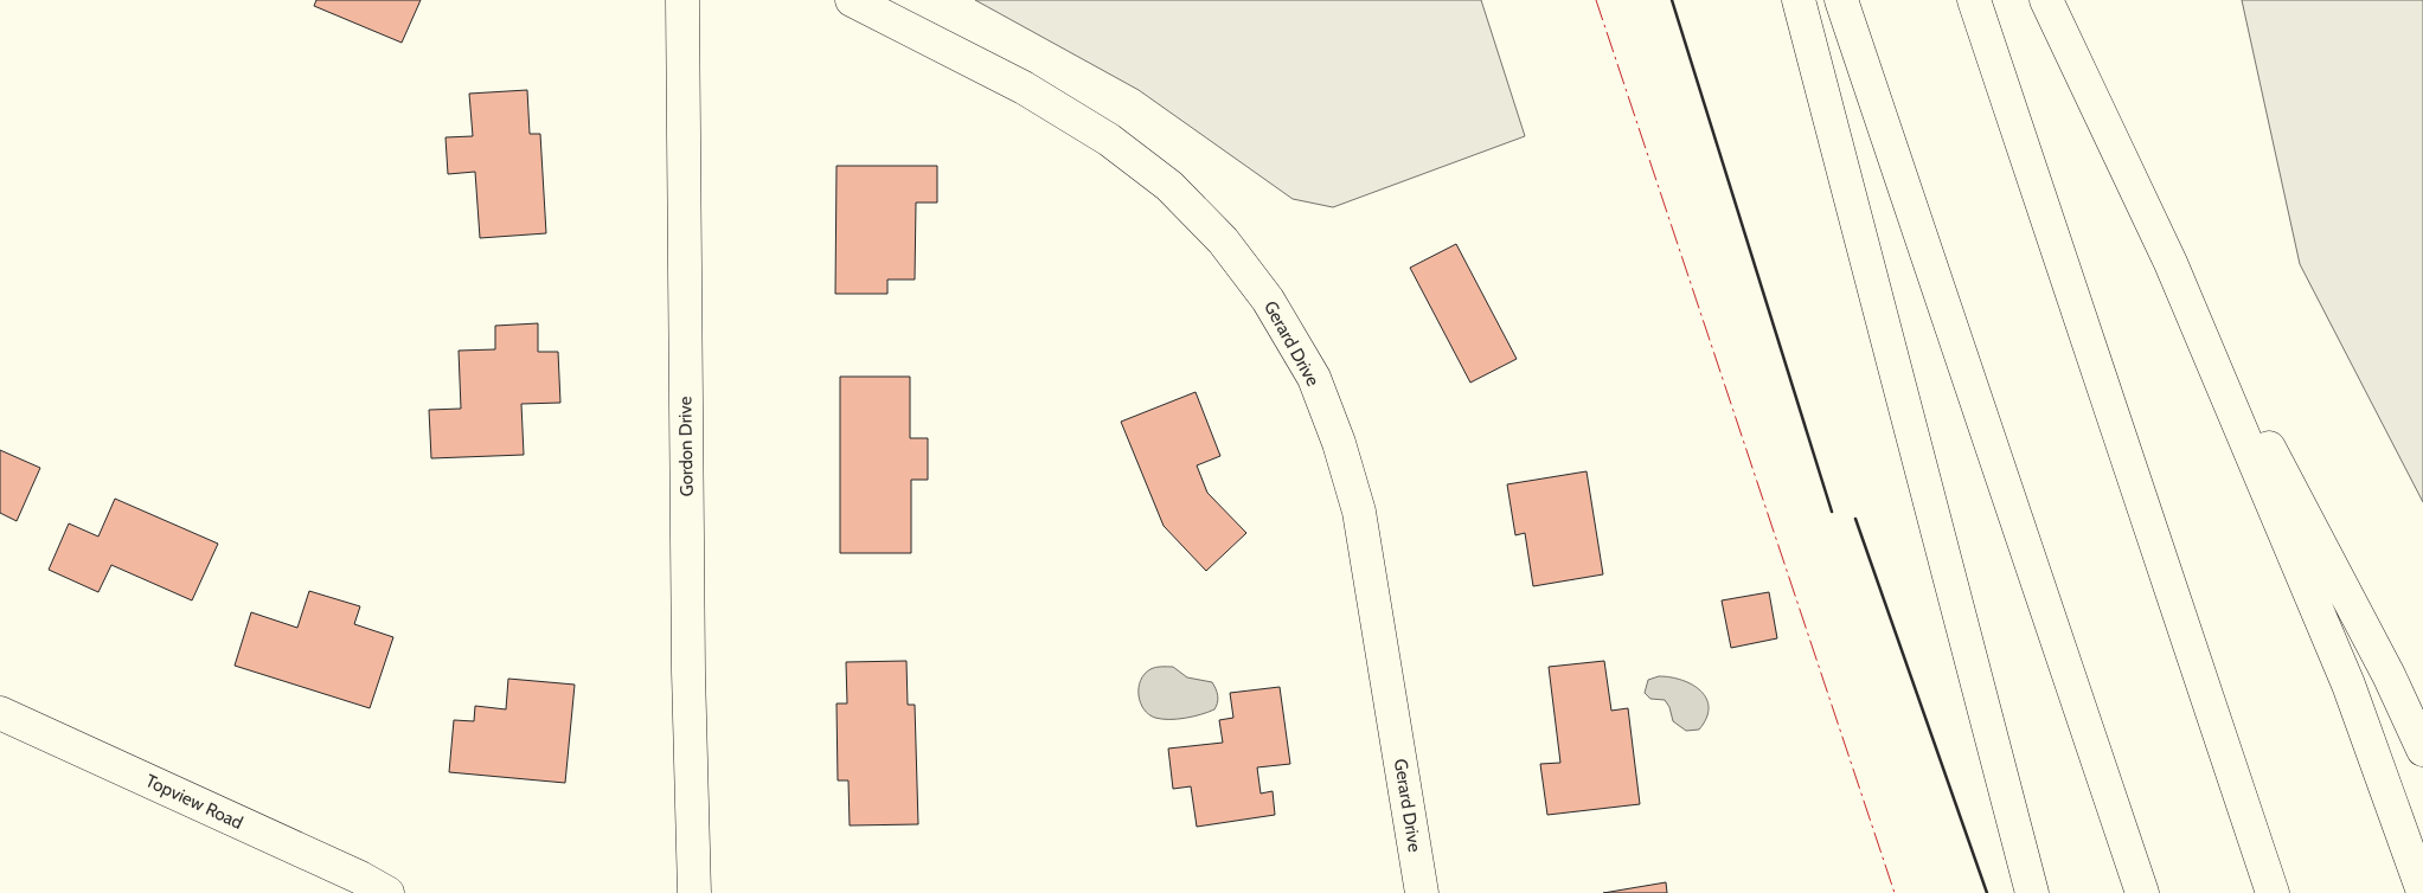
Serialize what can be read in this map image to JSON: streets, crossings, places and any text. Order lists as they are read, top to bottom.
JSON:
{
  "streets": {
    "main road": ["Gerard Drive", "Gordon Drive", "Topview Road"]
  }
}
